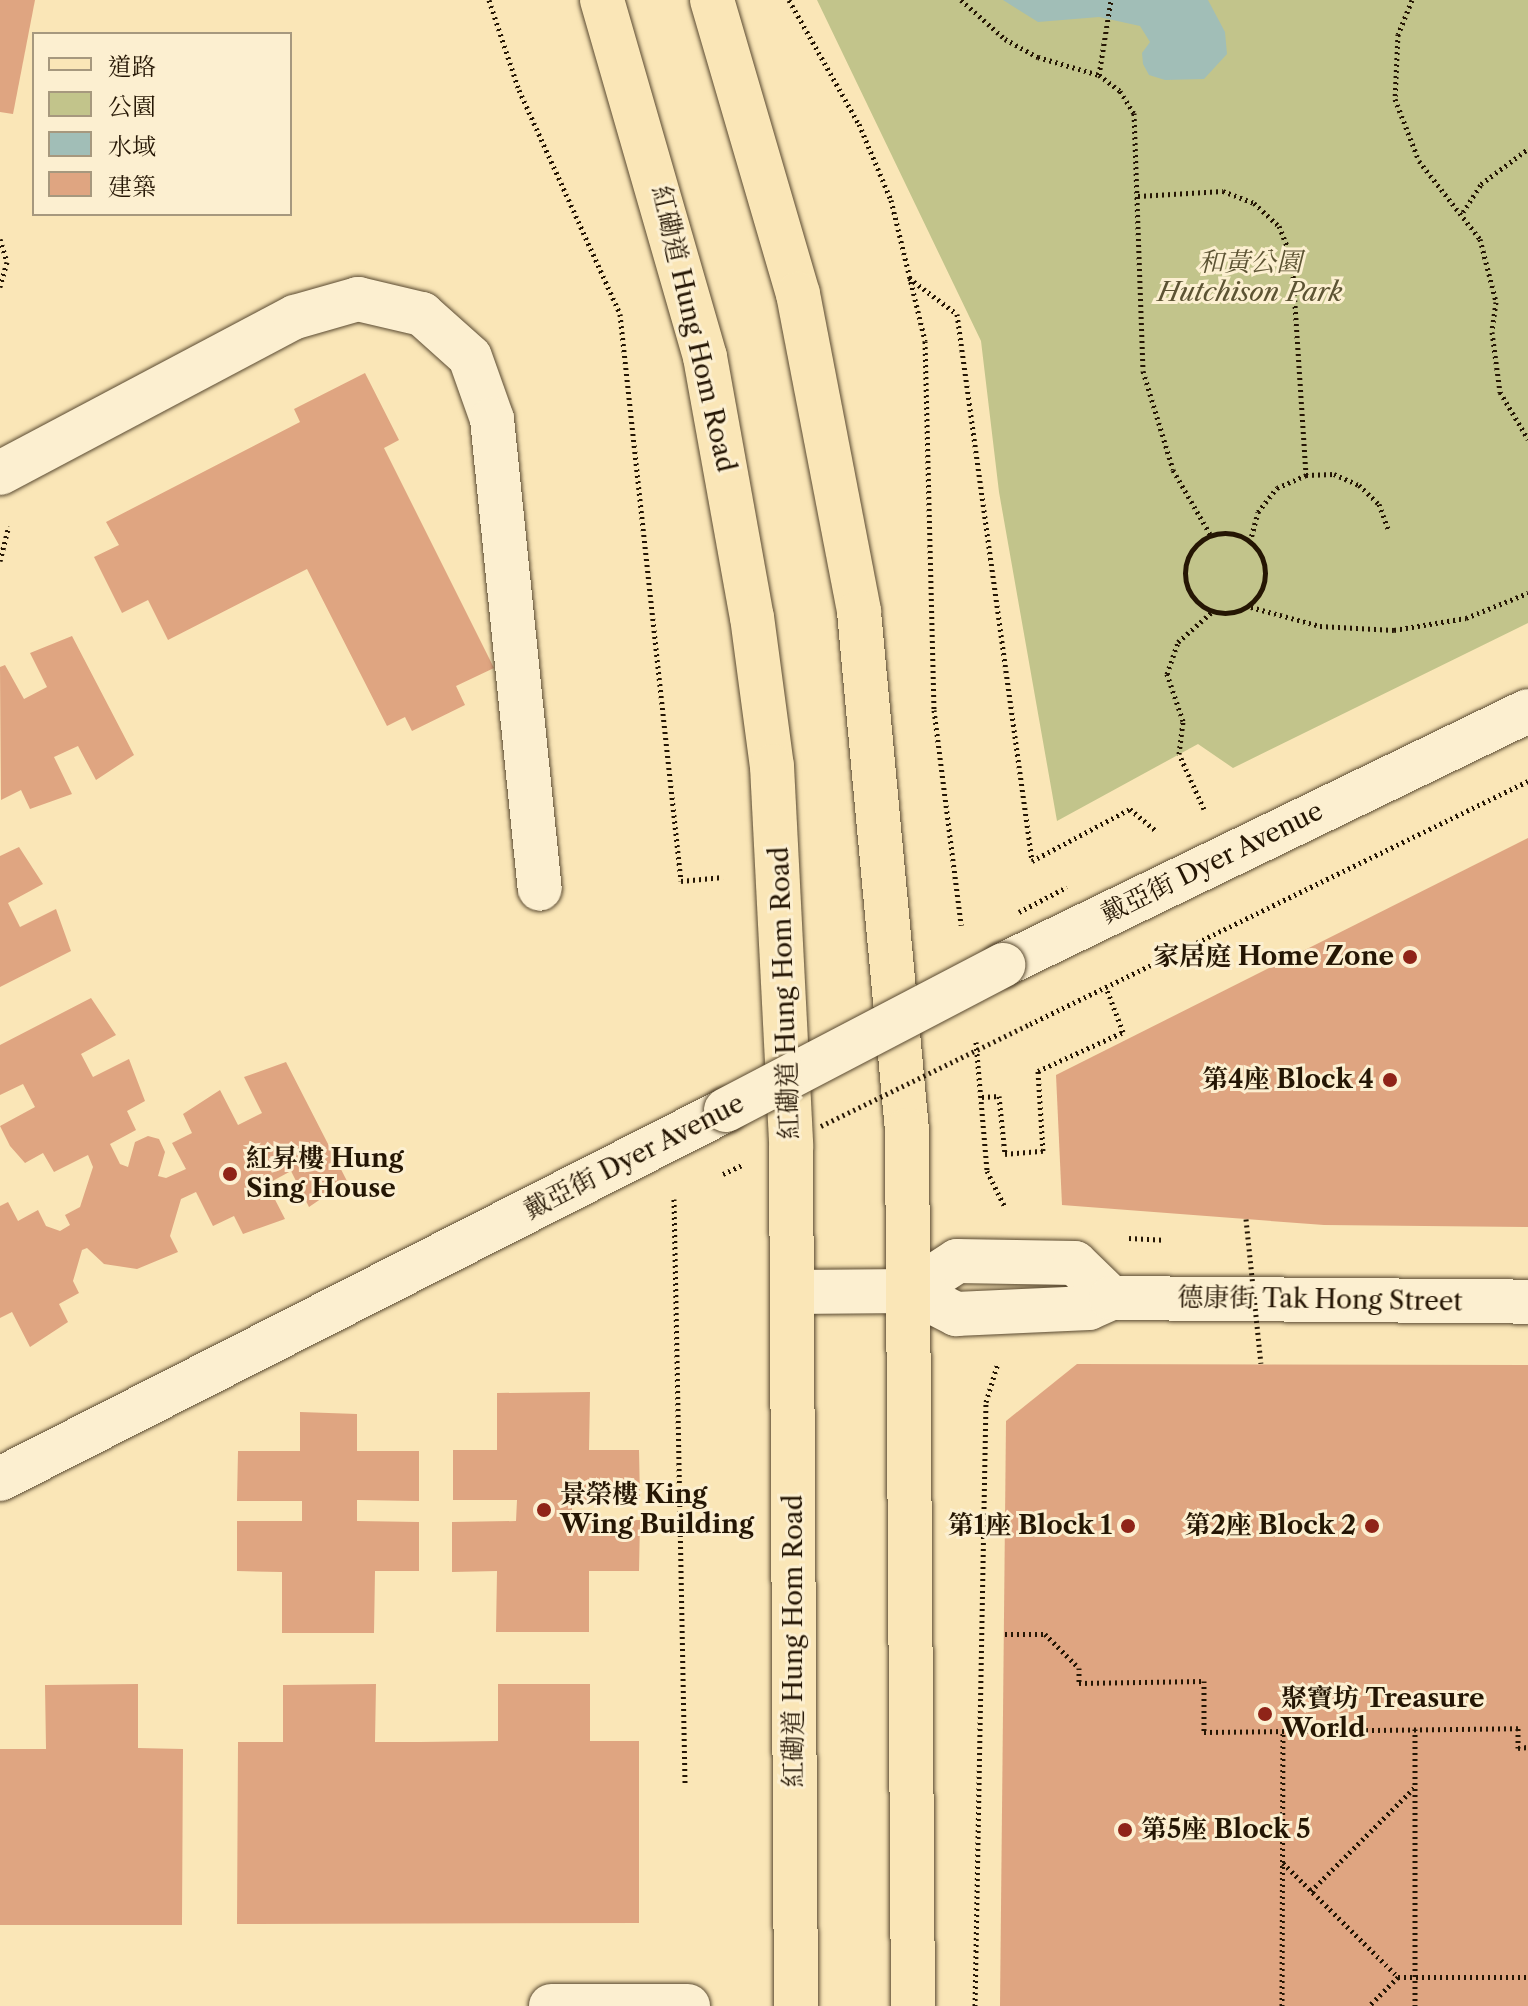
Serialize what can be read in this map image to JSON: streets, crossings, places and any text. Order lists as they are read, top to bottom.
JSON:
{
  "streets": {
    "main road": ["紅磡道 Hung Hom Road"],
    "street": ["戴亞街 Dyer Avenue", "德康街 Tak Hong Street"]
  },
  "parks": ["和黃公園 Hutchison Park"],
  "places": [
    "家居庭 Home Zone",
    "第4座 Block 4",
    "紅昇樓 Hung Sing House",
    "景榮樓 King Wing Building",
    "第1座 Block 1",
    "第2座 Block 2",
    "聚寶坊 Treasure World",
    "第5座 Block 5"
  ],
  "legend": [
    "道路",
    "公園",
    "水域",
    "建築"
  ]
}
